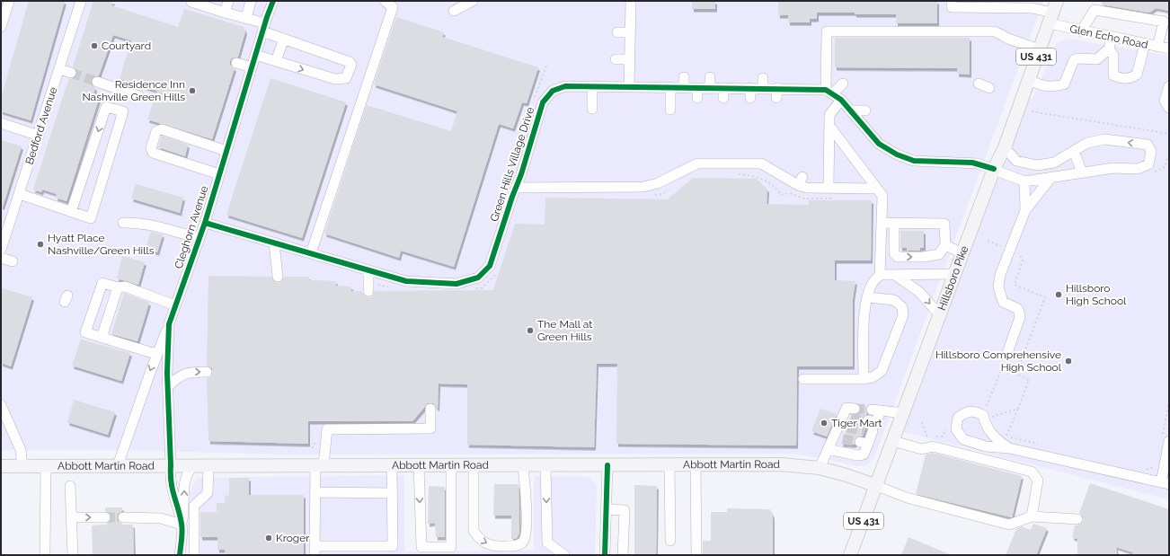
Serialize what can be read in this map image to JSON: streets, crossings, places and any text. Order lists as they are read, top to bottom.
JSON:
{
  "streets": {
    "main road": ["US 431", "Hillsboro Pike", "Abbott Martin Road"],
    "street": [
      "Glen Echo Road",
      "Bedford Avenue",
      "Green Hills Village Drive",
      "Cleghorn Avenue"
    ]
  },
  "crossings": [
    ["Glen Echo Road", "Hillsboro Pike"],
    ["Green Hills Village Drive", "Cleghorn Avenue"],
    ["Cleghorn Avenue", "Abbott Martin Road"],
    ["Hillsboro Pike", "Abbott Martin Road"]
  ],
  "places": [
    "Courtyard",
    "Residence Inn Nashville Green Hills",
    "Hyatt Place Nashville/Green Hills",
    "Hillsboro High School",
    "The Mall at Green Hills",
    "Hillsboro Comprehensive High School",
    "Tiger Mart",
    "Kroger"
  ]
}
